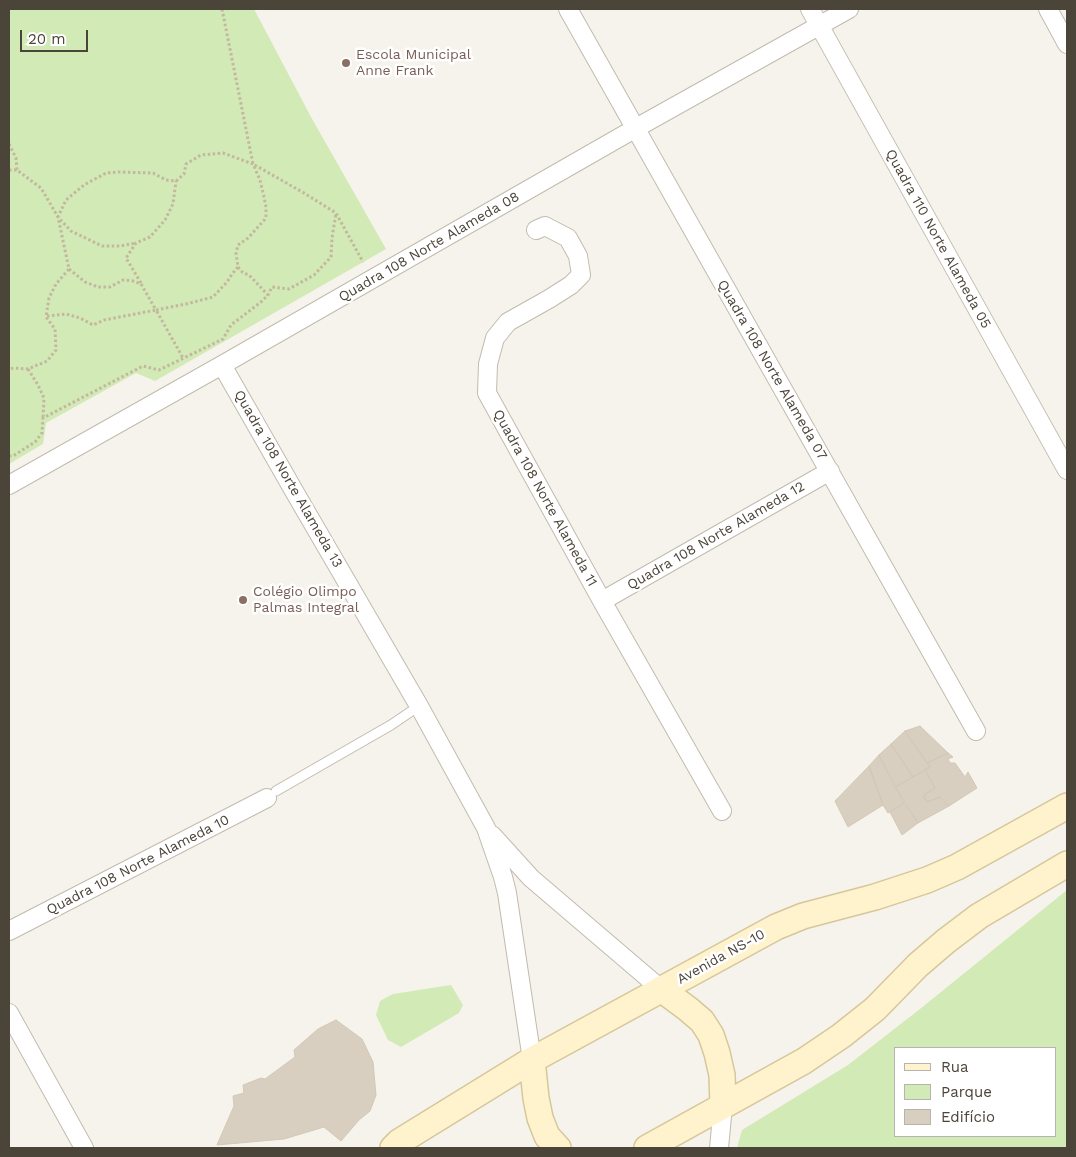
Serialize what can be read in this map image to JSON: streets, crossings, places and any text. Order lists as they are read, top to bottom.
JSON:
{
  "streets": {
    "street": [
      "Quadra 110 Norte Alameda 05",
      "Quadra 108 Norte Alameda 08",
      "Quadra 108 Norte Alameda 07",
      "Quadra 108 Norte Alameda 13",
      "Quadra 108 Norte Alameda 11",
      "Quadra 108 Norte Alameda 12",
      "Quadra 108 Norte Alameda 10",
      "Avenida NS-10"
    ]
  },
  "crossings": [
    ["Quadra 110 Norte Alameda 05", "Quadra 108 Norte Alameda 08"],
    ["Quadra 108 Norte Alameda 08", "Quadra 108 Norte Alameda 07"],
    ["Quadra 108 Norte Alameda 08", "Quadra 108 Norte Alameda 13"],
    ["Quadra 108 Norte Alameda 07", "Quadra 108 Norte Alameda 12"],
    ["Quadra 108 Norte Alameda 11", "Quadra 108 Norte Alameda 12"]
  ],
  "places": ["Escola Municipal Anne Frank", "Colégio Olimpo Palmas Integral"],
  "legend": ["Rua", "Parque", "Edifício"],
  "scale_bar": "20 m"
}
